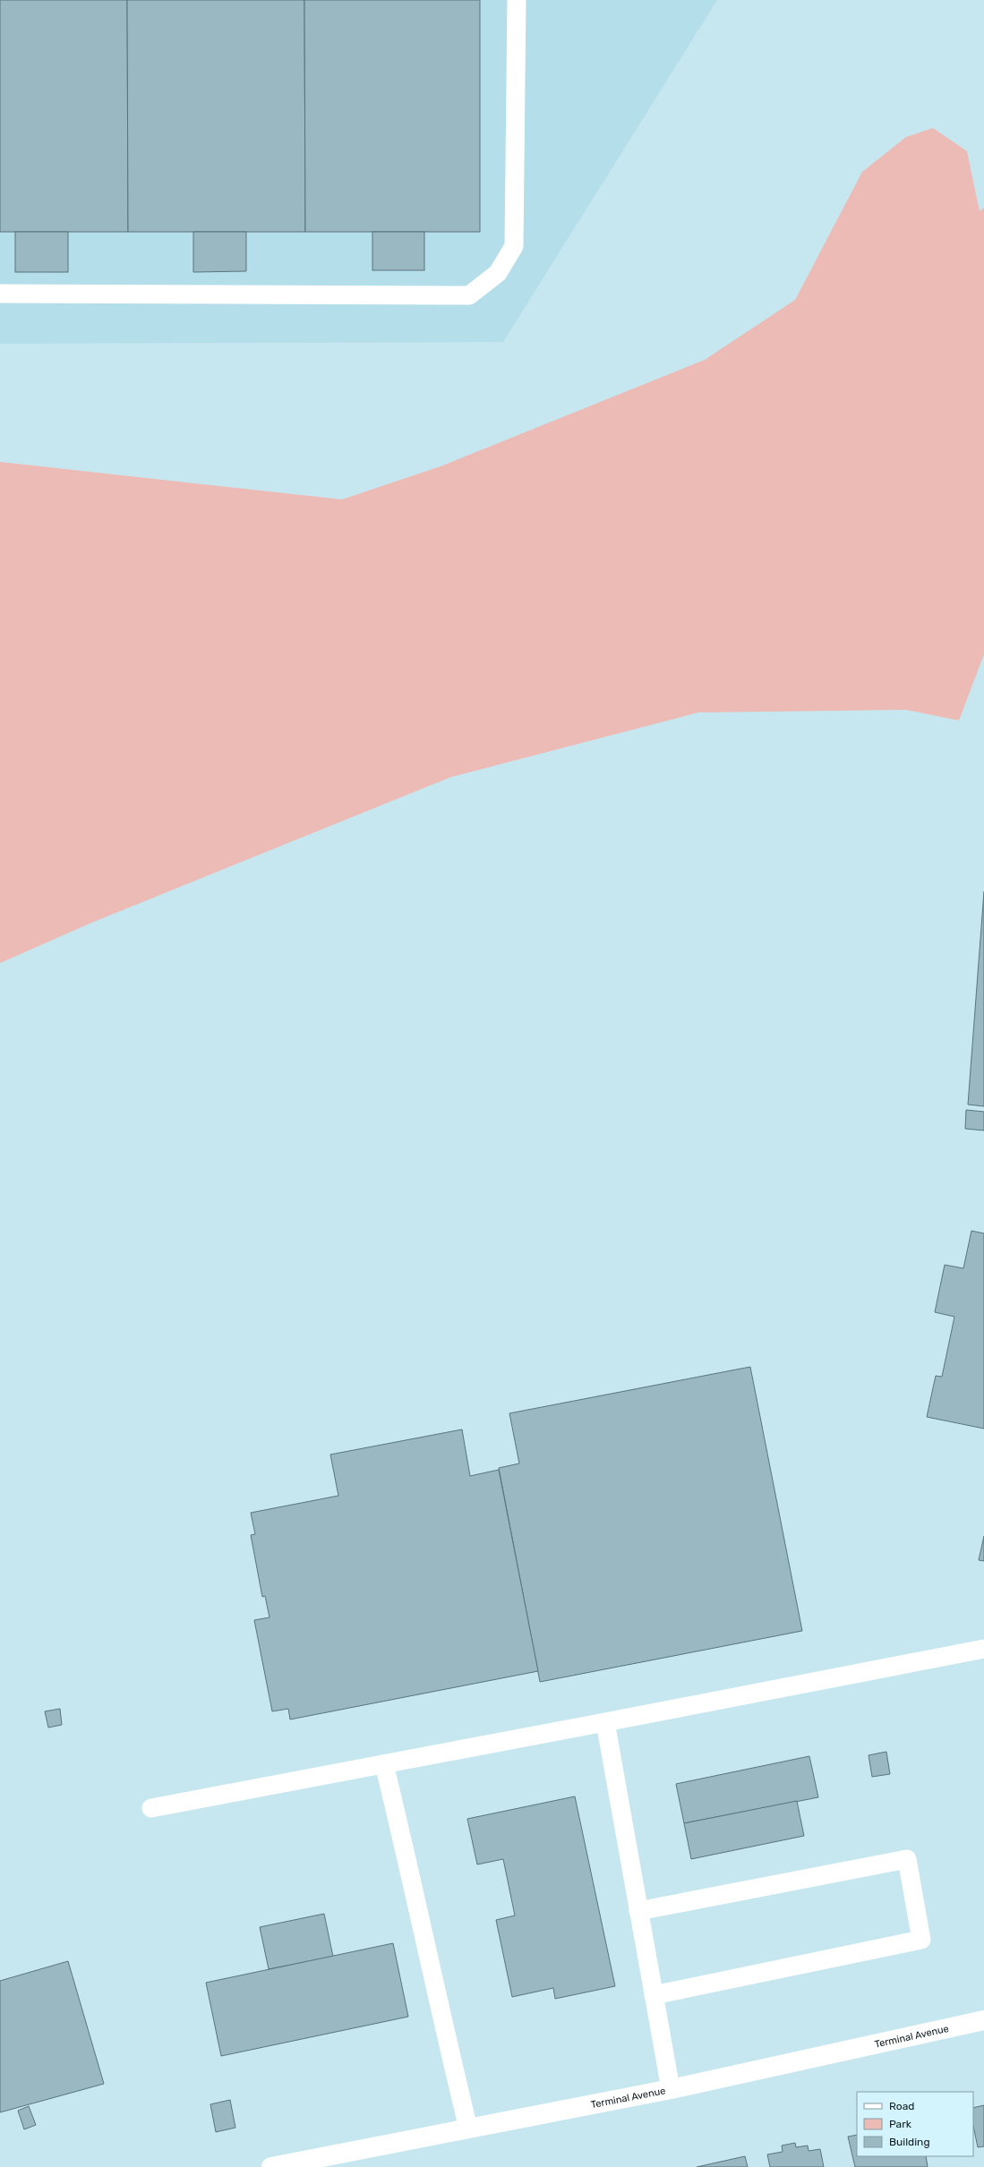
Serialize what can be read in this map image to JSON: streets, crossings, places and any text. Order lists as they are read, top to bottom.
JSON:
{
  "streets": {
    "street": ["Terminal Avenue"]
  },
  "legend": ["Road", "Park", "Building"]
}
